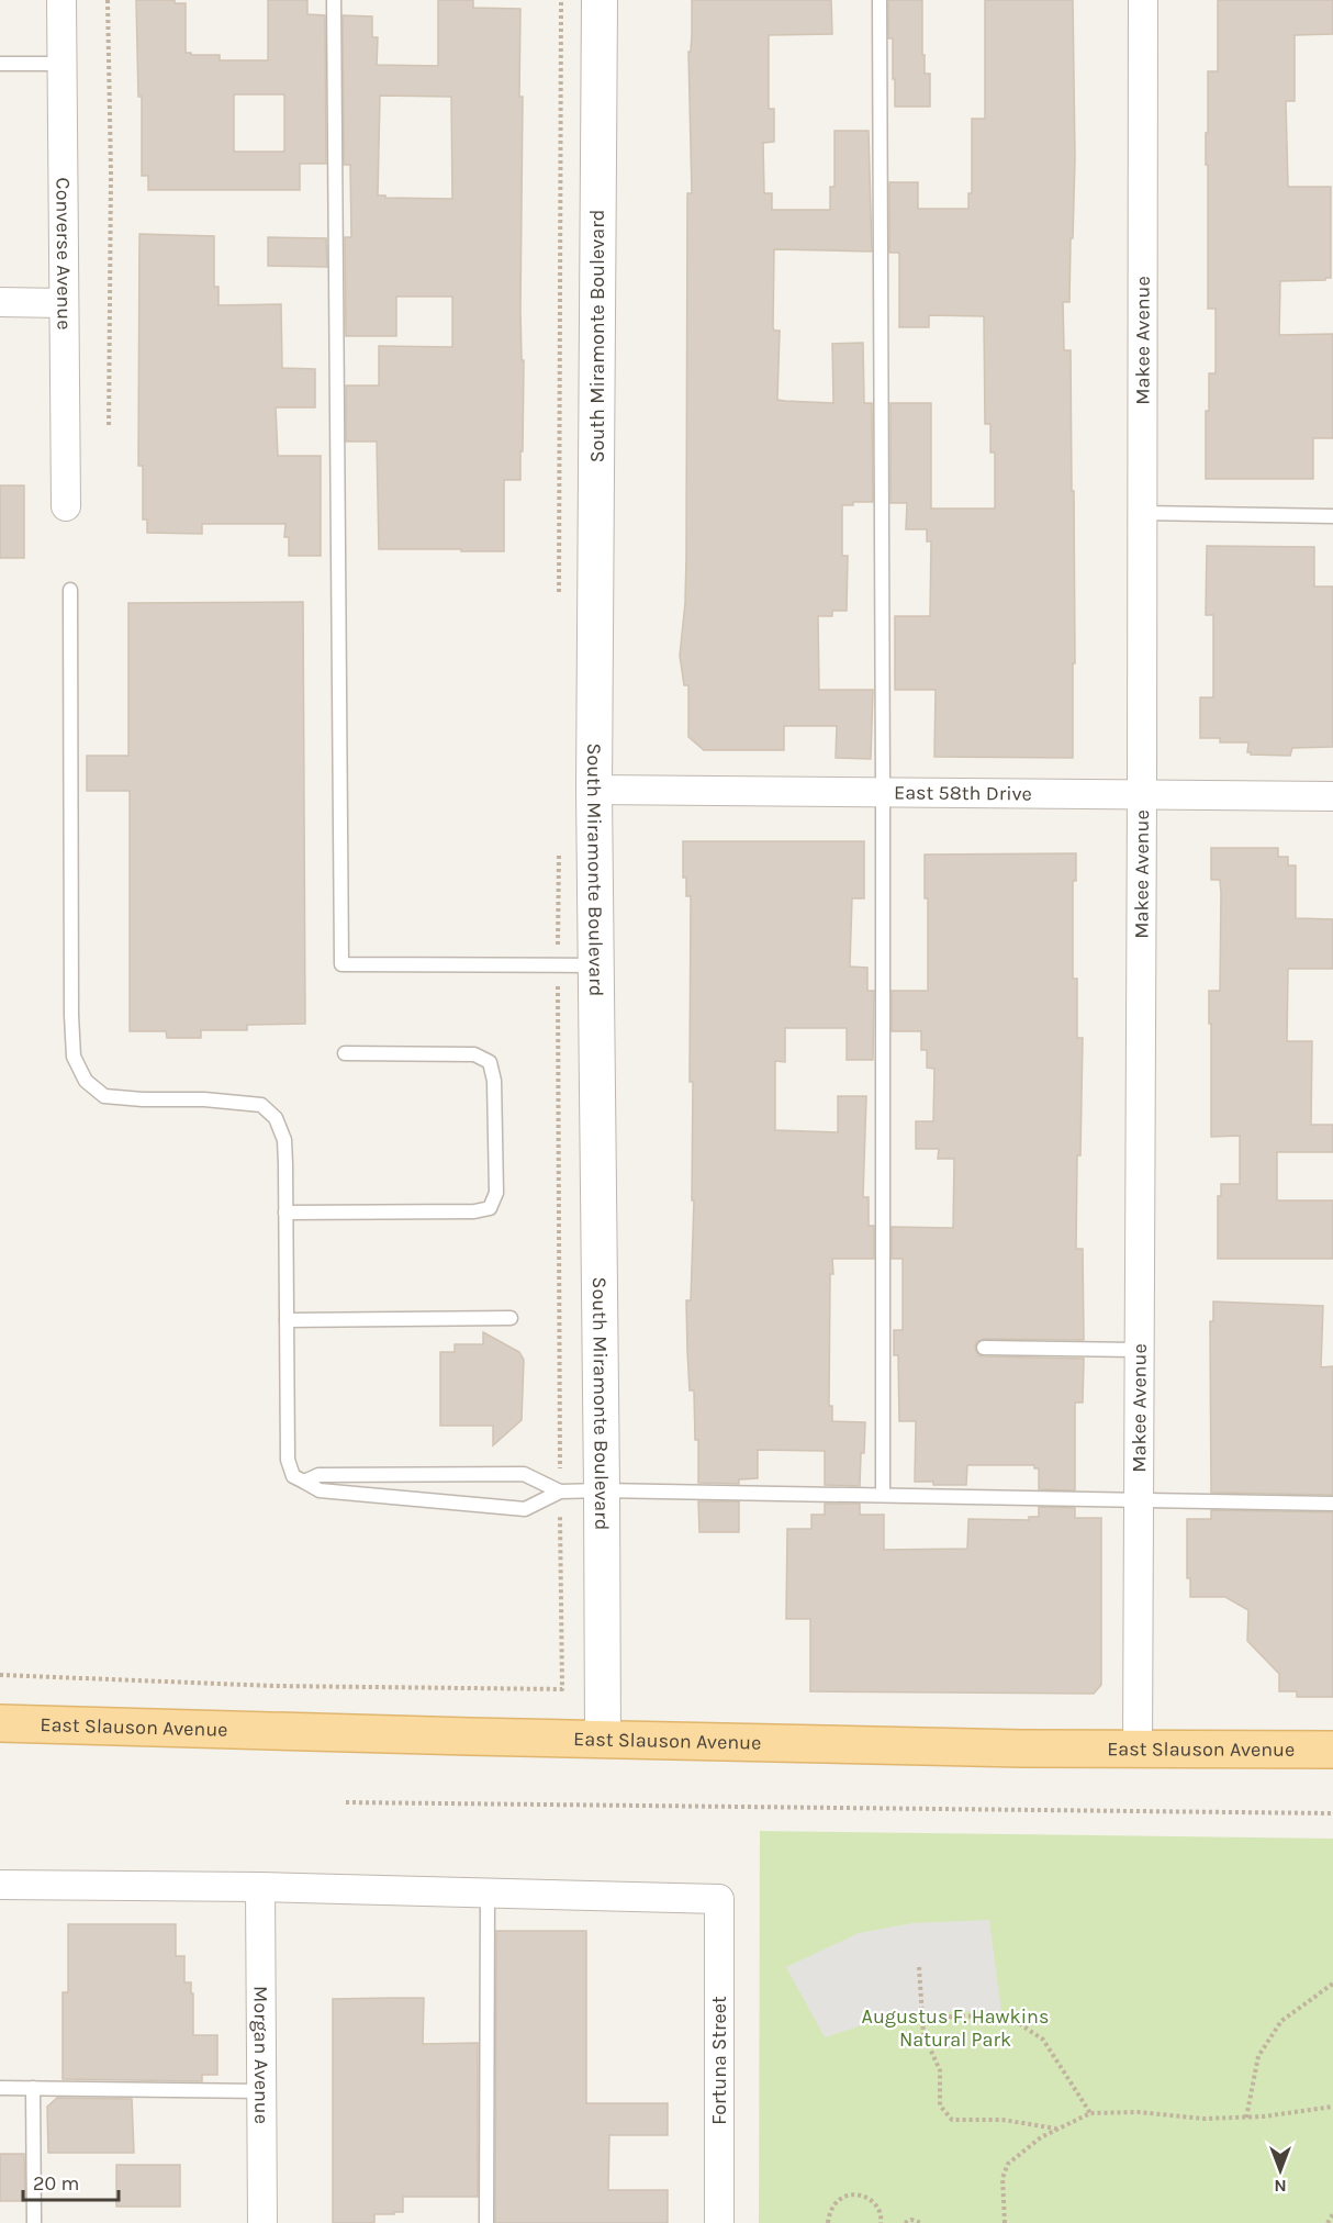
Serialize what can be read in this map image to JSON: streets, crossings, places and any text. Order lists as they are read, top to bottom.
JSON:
{
  "streets": {
    "main road": ["East Slauson Avenue"],
    "street": [
      "Converse Avenue",
      "South Miramonte Boulevard",
      "Makee Avenue",
      "East 58th Drive",
      "Morgan Avenue",
      "Fortuna Street"
    ]
  },
  "crossings": [
    ["South Miramonte Boulevard", "East 58th Drive"],
    ["South Miramonte Boulevard", "East Slauson Avenue"],
    ["Makee Avenue", "East 58th Drive"],
    ["Makee Avenue", "East Slauson Avenue"]
  ],
  "parks": ["Augustus F. Hawkins Natural Park"],
  "scale_bar": "20 m",
  "north": "bottom"
}
